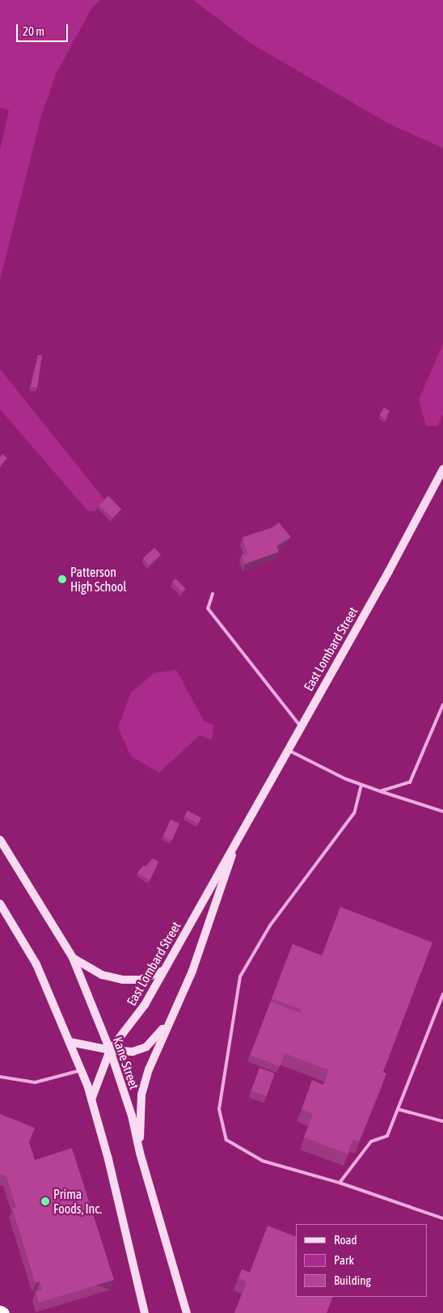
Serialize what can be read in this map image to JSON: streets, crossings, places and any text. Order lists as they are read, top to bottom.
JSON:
{
  "streets": {
    "main road": ["East Lombard Street", "Kane Street"]
  },
  "crossings": [
    ["East Lombard Street", "Kane Street"]
  ],
  "places": ["Patterson High School", "Prima Foods, Inc."],
  "legend": ["Road", "Park", "Building"],
  "scale_bar": "20 m"
}
